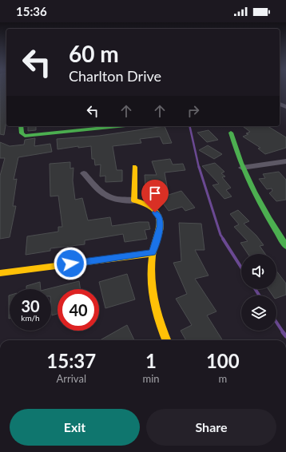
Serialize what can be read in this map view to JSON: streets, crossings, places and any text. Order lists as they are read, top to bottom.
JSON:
{
  "page": {
    "status": "15:36",
    "turn": ["60 m", "Charlton Drive"],
    "speed": "30 km/h",
    "limit": "40",
    "eta": [
      "15:37",
      "Arrival",
      "1",
      "min",
      "100",
      "m"
    ],
    "buttons": ["Exit", "Share"]
  }
}
